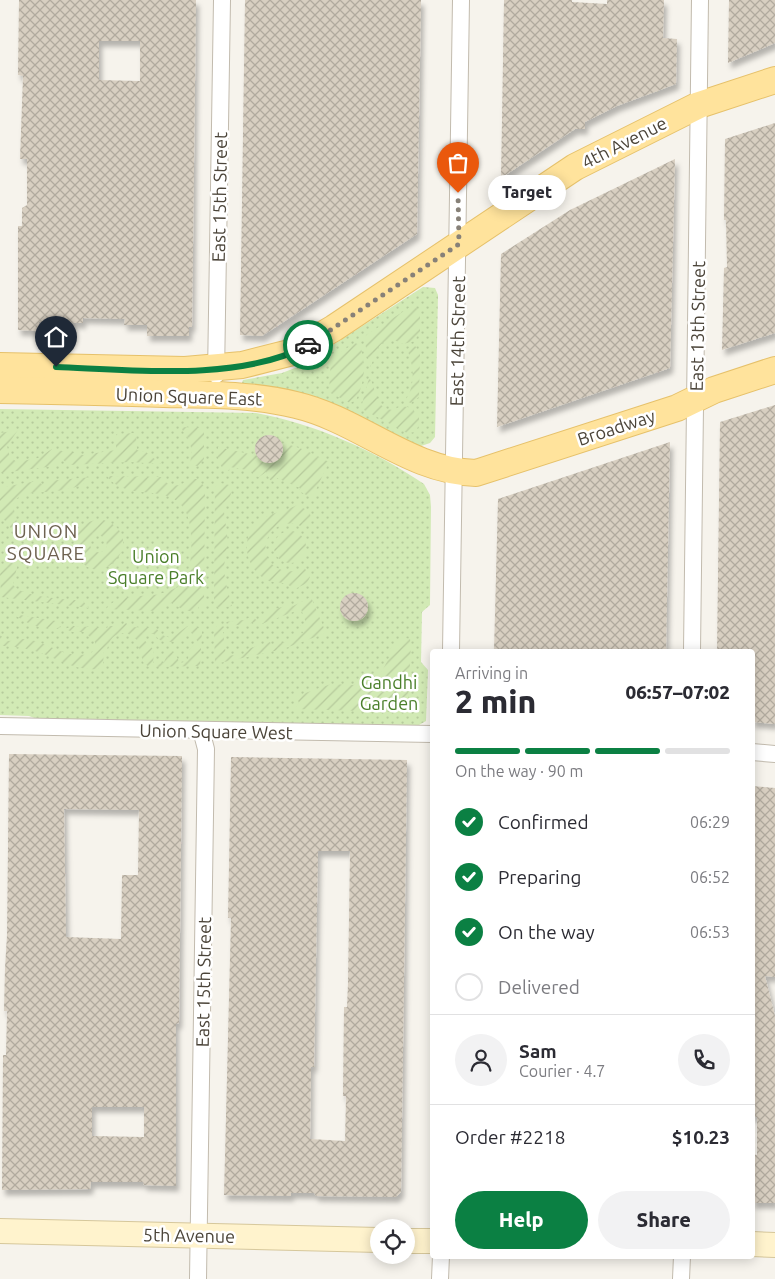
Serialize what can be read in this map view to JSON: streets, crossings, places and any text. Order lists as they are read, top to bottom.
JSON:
{
  "streets": {
    "main road": [
      "4th Avenue",
      "Union Square East",
      "Broadway",
      "5th Avenue"
    ],
    "street": [
      "East 15th Street",
      "East 13th Street",
      "East 14th Street",
      "Union Square West"
    ]
  },
  "crossings": [
    ["4th Avenue", "East 13th Street"],
    ["4th Avenue", "East 14th Street"],
    ["4th Avenue", "Union Square East"],
    ["East 15th Street", "Union Square East"],
    ["East 15th Street", "Union Square West"],
    ["East 15th Street", "5th Avenue"],
    ["East 13th Street", "Broadway"],
    ["East 14th Street", "Union Square East"],
    ["East 14th Street", "Broadway"],
    ["Union Square East", "Broadway"]
  ],
  "districts": ["UNION SQUARE"],
  "parks": ["Union Square Park", "Gandhi Garden"],
  "places": ["Target"],
  "page": {
    "bubble": "Target",
    "heading": ["2 min", "Arriving in", "06:57–07:02"],
    "panel": [
      "Sam",
      "Courier · 4.7",
      "Order #2218",
      "$10.23"
    ],
    "bar": "On the way · 90 m",
    "list": [
      ["Confirmed", "06:29"],
      ["Preparing", "06:52"],
      ["On the way", "06:53"],
      "Delivered"
    ],
    "buttons": ["Help", "Share"]
  }
}
